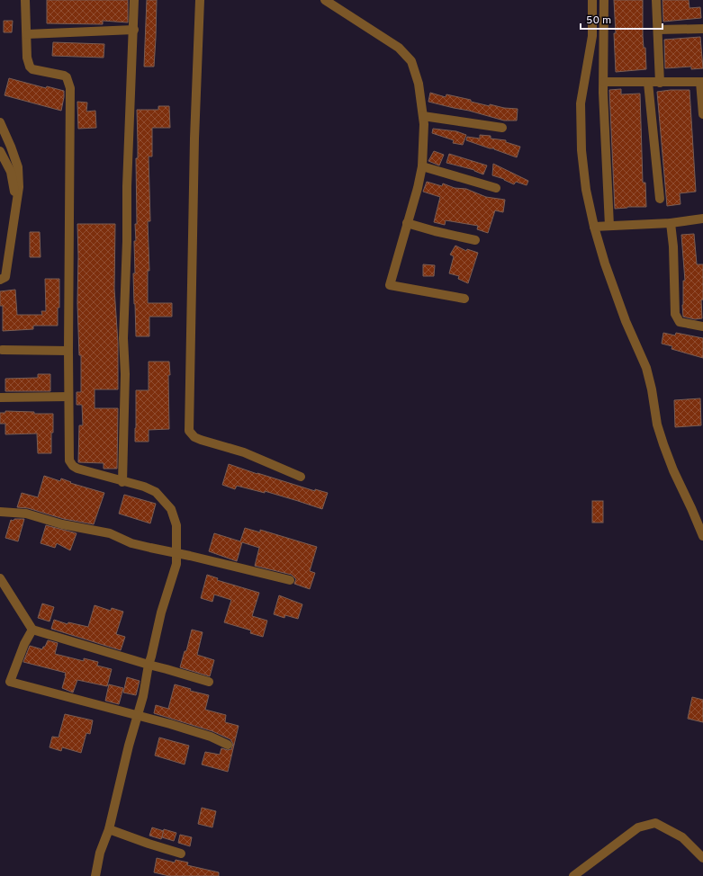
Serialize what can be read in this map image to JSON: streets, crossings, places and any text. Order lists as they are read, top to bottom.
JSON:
{
  "scale_bar": "50 m"
}
